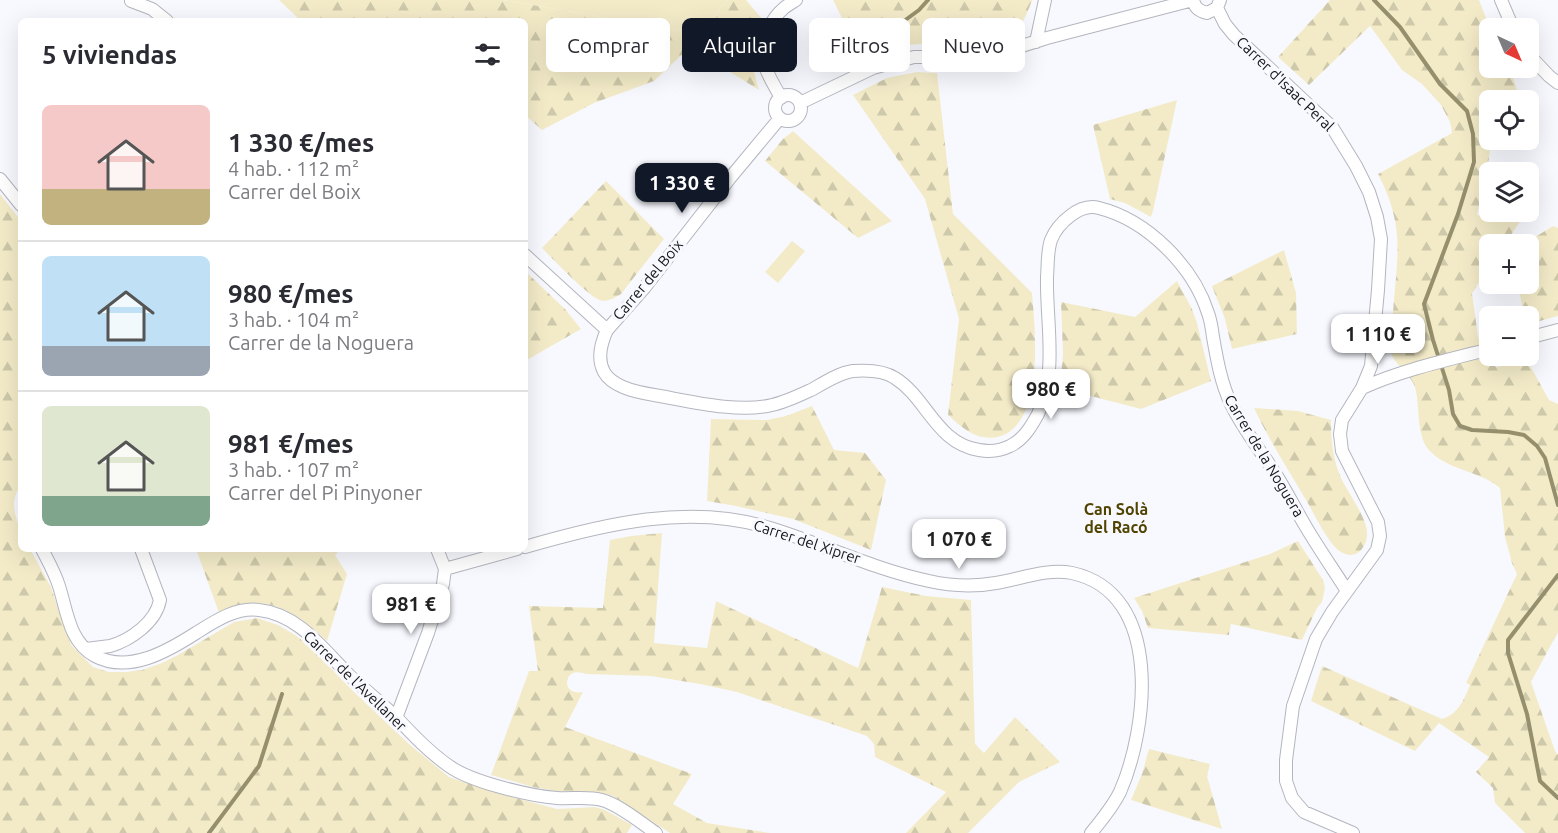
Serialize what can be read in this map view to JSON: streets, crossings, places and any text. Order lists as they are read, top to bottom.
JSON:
{
  "streets": {
    "street": [
      "Carrer d'Isaac Peral",
      "Carrer del Boix",
      "Carrer de la Noguera",
      "Carrer del Xiprer",
      "Carrer de l'Avellaner"
    ]
  },
  "crossings": [
    ["Carrer d'Isaac Peral", "Carrer de la Noguera"],
    ["Carrer del Boix", "Carrer de la Noguera"]
  ],
  "districts": ["Can Solà del Racó"],
  "north": "bottom right",
  "page": {
    "map_buttons": ["+", "−"],
    "chip": [
      "Comprar",
      "Alquilar",
      "Filtros",
      "Nuevo"
    ],
    "heading": "5 viviendas",
    "list": [
      {
        "name": "1 330 €/mes",
        "note": "4 hab. · 112 m² · Carrer del Boix"
      },
      {
        "name": "980 €/mes",
        "note": "3 hab. · 104 m² · Carrer de la Noguera"
      },
      {
        "name": "981 €/mes",
        "note": "3 hab. · 107 m² · Carrer del Pi Pinyoner"
      }
    ],
    "price": [
      "1 330 €",
      "1 110 €",
      "980 €",
      "1 070 €",
      "981 €"
    ]
  }
}
